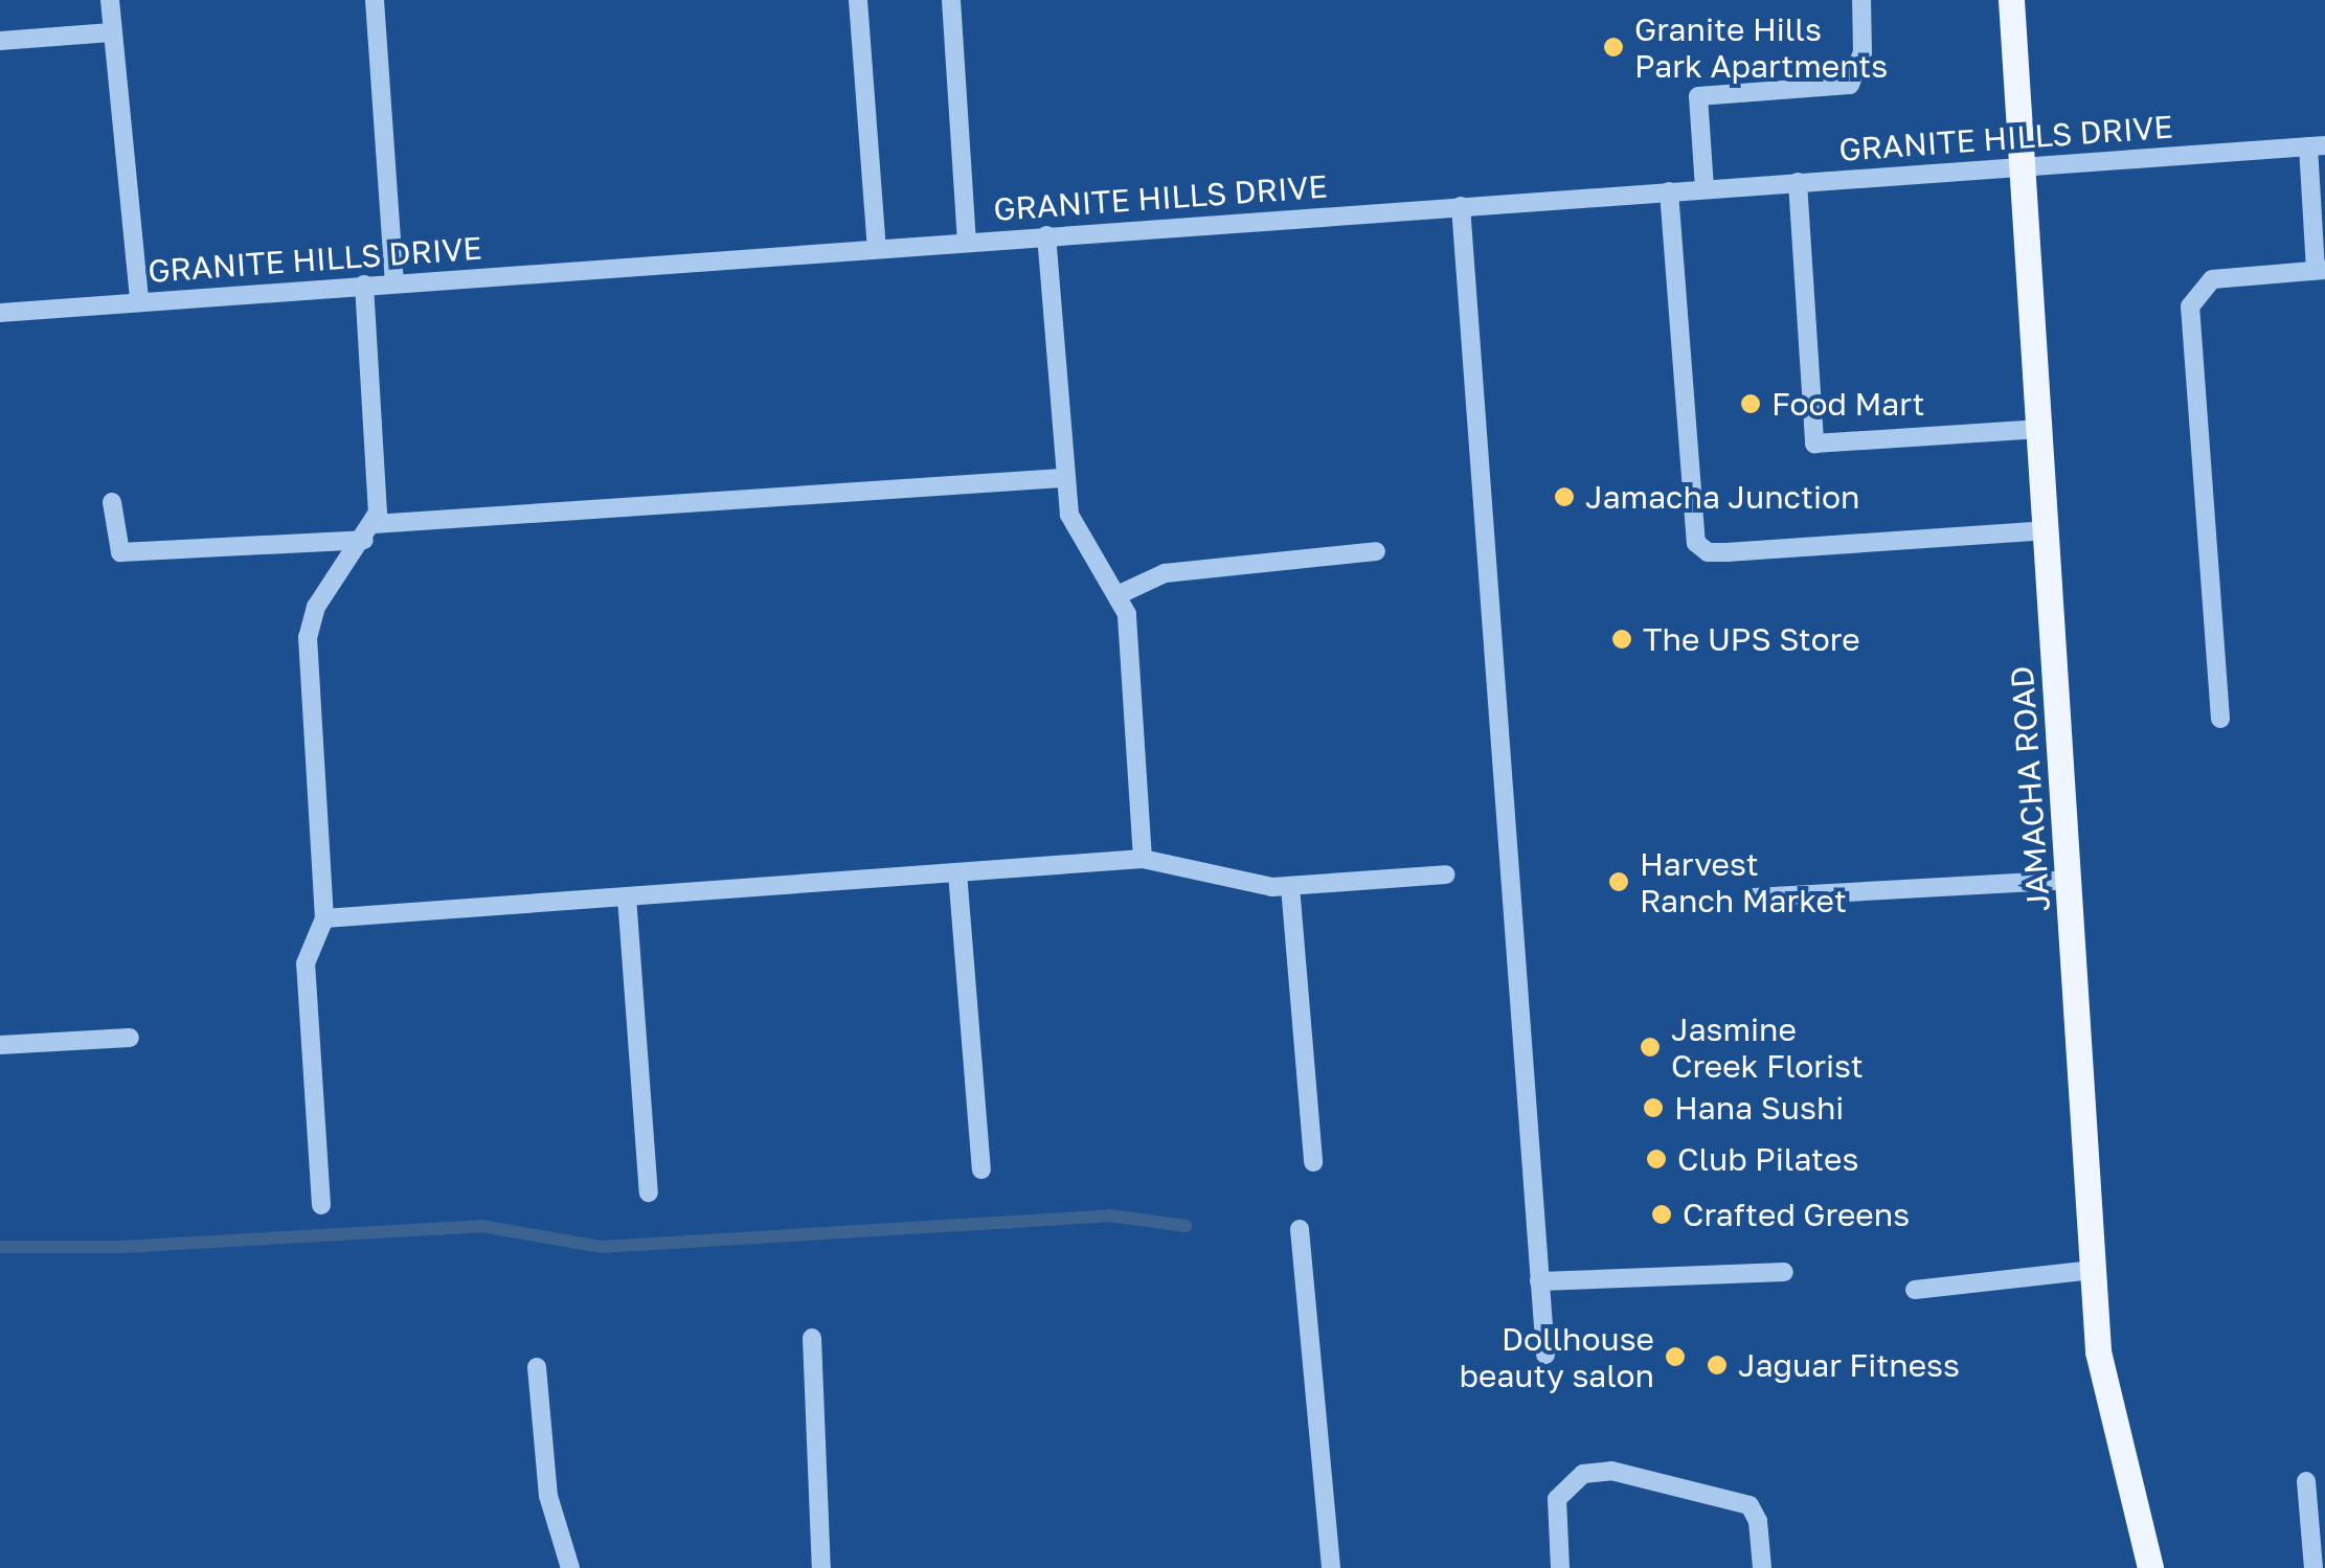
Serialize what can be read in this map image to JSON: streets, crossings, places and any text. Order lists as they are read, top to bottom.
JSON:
{
  "streets": {
    "main road": ["JAMACHA ROAD"],
    "street": ["GRANITE HILLS DRIVE"]
  },
  "crossings": [
    ["GRANITE HILLS DRIVE", "JAMACHA ROAD"]
  ],
  "places": [
    "Granite Hills Park Apartments",
    "Food Mart",
    "Jamacha Junction",
    "The UPS Store",
    "Harvest Ranch Market",
    "Jasmine Creek Florist",
    "Hana Sushi",
    "Club Pilates",
    "Crafted Greens",
    "Dollhouse beauty salon",
    "Jaguar Fitness"
  ]
}
